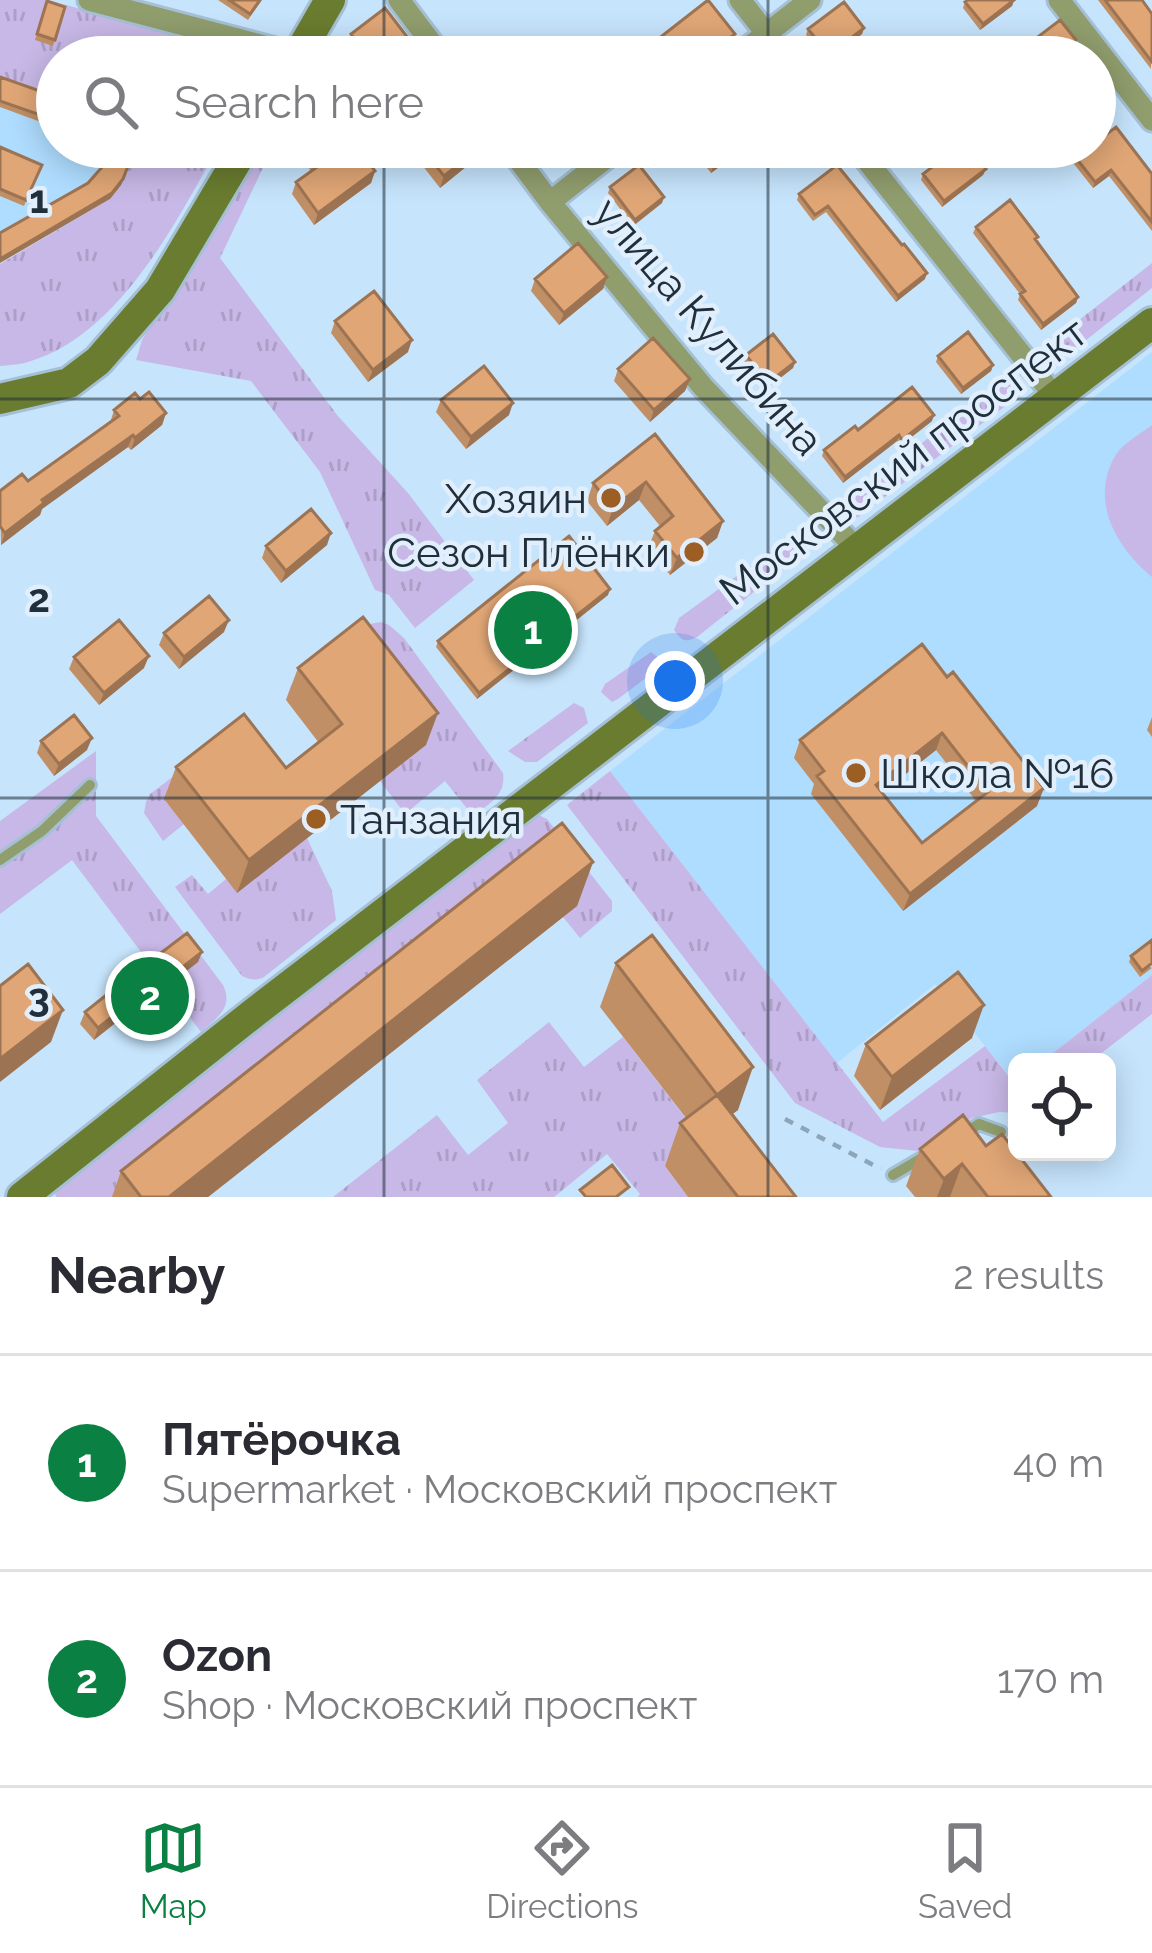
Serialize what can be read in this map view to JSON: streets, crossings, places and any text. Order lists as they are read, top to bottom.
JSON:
{
  "streets": {
    "street": ["улица Кулибина", "Московский проспект"]
  },
  "crossings": [
    ["улица Кулибина", "Московский проспект"]
  ],
  "places": [
    "Хозяин",
    "Сезон Плёнки",
    "Школа №16",
    "Танзания"
  ],
  "page": {
    "search": "Search here",
    "pins": ["1", "2"],
    "heading": ["Nearby", "2 results"],
    "list": [
      {
        "mark": "1",
        "name": "Пятёрочка",
        "note": "Supermarket · Московский проспект",
        "value": "40 m"
      },
      {
        "mark": "2",
        "name": "Ozon",
        "note": "Shop · Московский проспект",
        "value": "170 m"
      }
    ],
    "nav": ["Map", "Directions", "Saved"]
  },
  "grid": {
    "rows": ["1", "2", "3"]
  }
}
